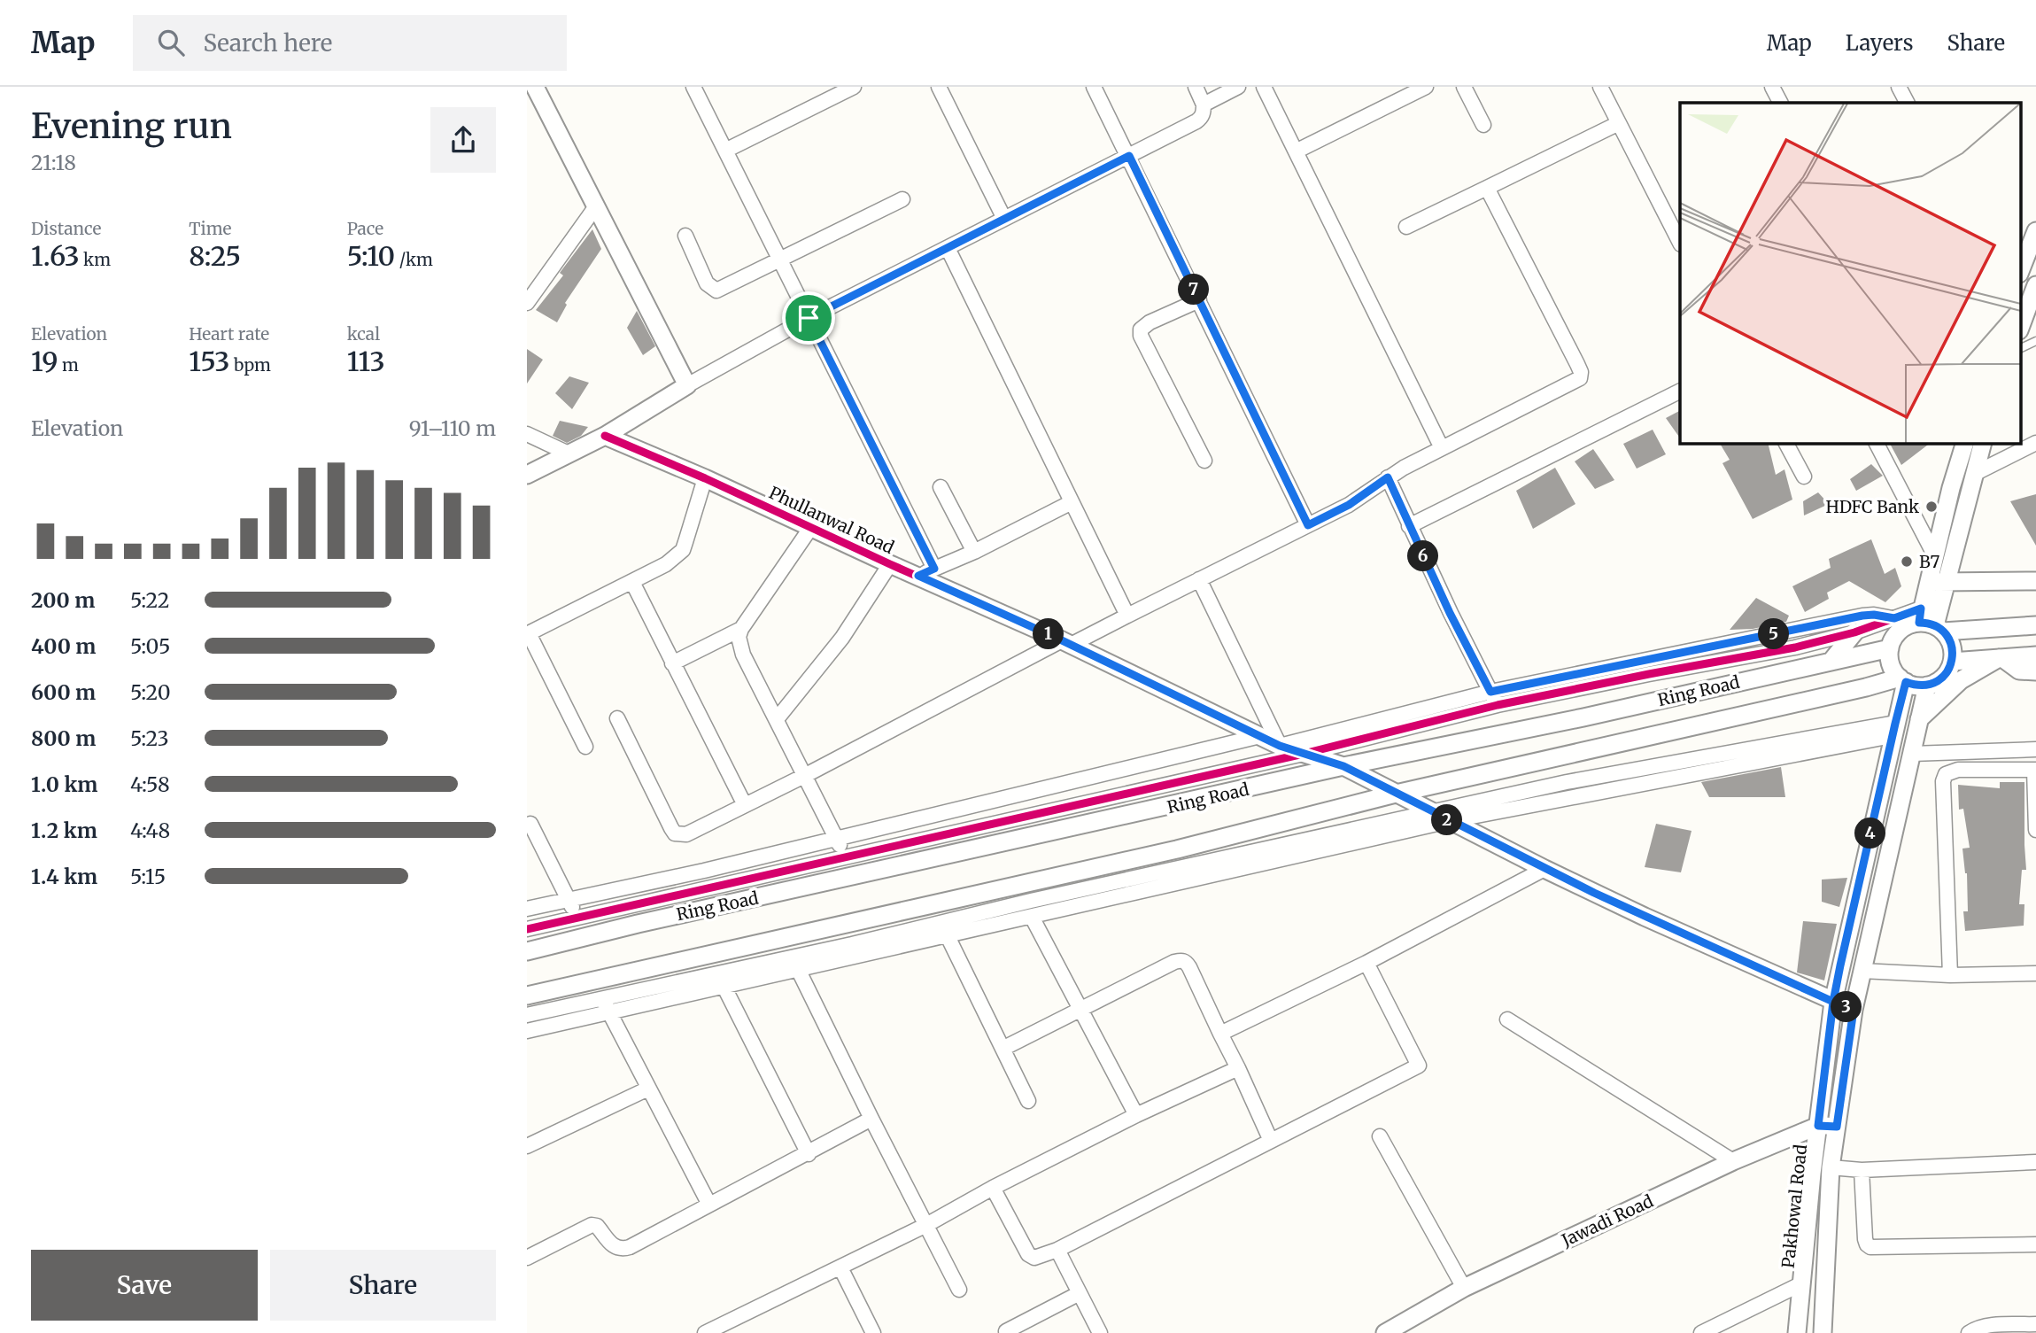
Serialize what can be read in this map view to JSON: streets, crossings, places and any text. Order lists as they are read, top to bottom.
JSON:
{
  "streets": {
    "street": [
      "Phullanwal Road",
      "Ring Road",
      "Pakhowal Road",
      "Jawadi Road"
    ]
  },
  "crossings": [
    ["Phullanwal Road", "Ring Road"],
    ["Phullanwal Road", "Pakhowal Road"],
    ["Ring Road", "Pakhowal Road"],
    ["Pakhowal Road", "Jawadi Road"]
  ],
  "places": ["HDFC Bank", "B7"],
  "page": {
    "header": "Map",
    "search": "Search here",
    "nav": ["Map", "Layers", "Share"],
    "heading": ["Evening run", "21:18"],
    "stats": [
      ["Distance", "1.63 km"],
      ["Time", "8:25"],
      ["Pace", "5:10 /km"],
      ["Elevation", "19 m"],
      ["Heart rate", "153 bpm"],
      ["kcal", "113"]
    ],
    "pins": [
      "7",
      "6",
      "1",
      "5",
      "2",
      "4",
      "3"
    ],
    "chart": ["Elevation", "91–110 m"],
    "list": [
      {
        "name": "200 m",
        "note": "5:22"
      },
      {
        "name": "400 m",
        "note": "5:05"
      },
      {
        "name": "600 m",
        "note": "5:20"
      },
      {
        "name": "800 m",
        "note": "5:23"
      },
      {
        "name": "1.0 km",
        "note": "4:58"
      },
      {
        "name": "1.2 km",
        "note": "4:48"
      },
      {
        "name": "1.4 km",
        "note": "5:15"
      }
    ],
    "buttons": ["Save", "Share"]
  }
}
